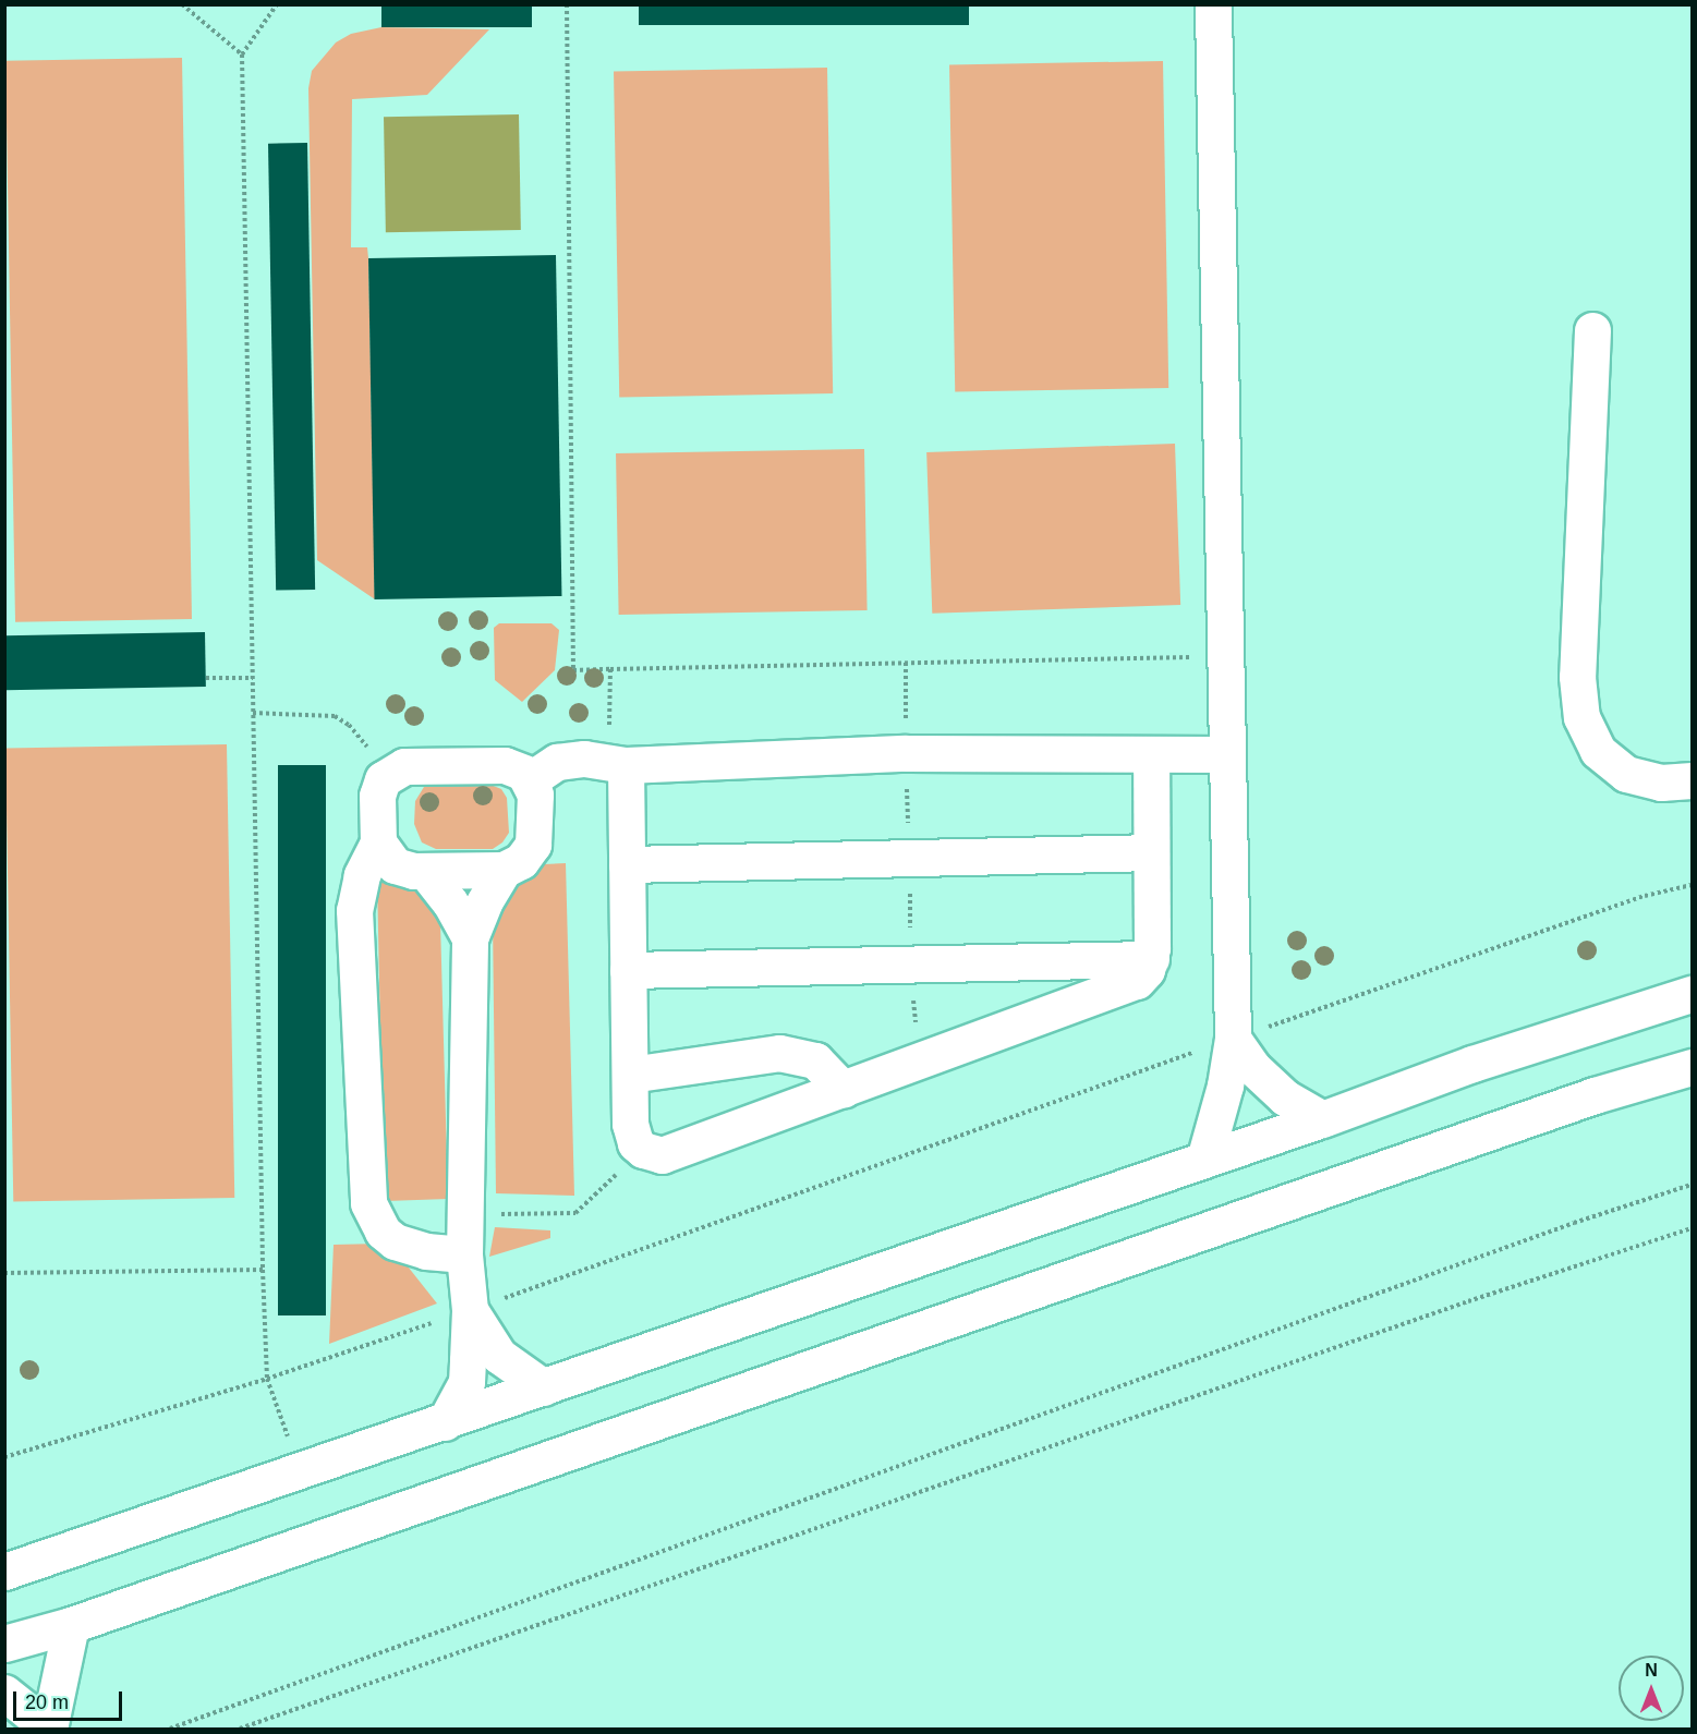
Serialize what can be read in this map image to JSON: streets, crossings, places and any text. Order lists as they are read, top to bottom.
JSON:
{
  "scale_bar": "20 m",
  "north": "top"
}
